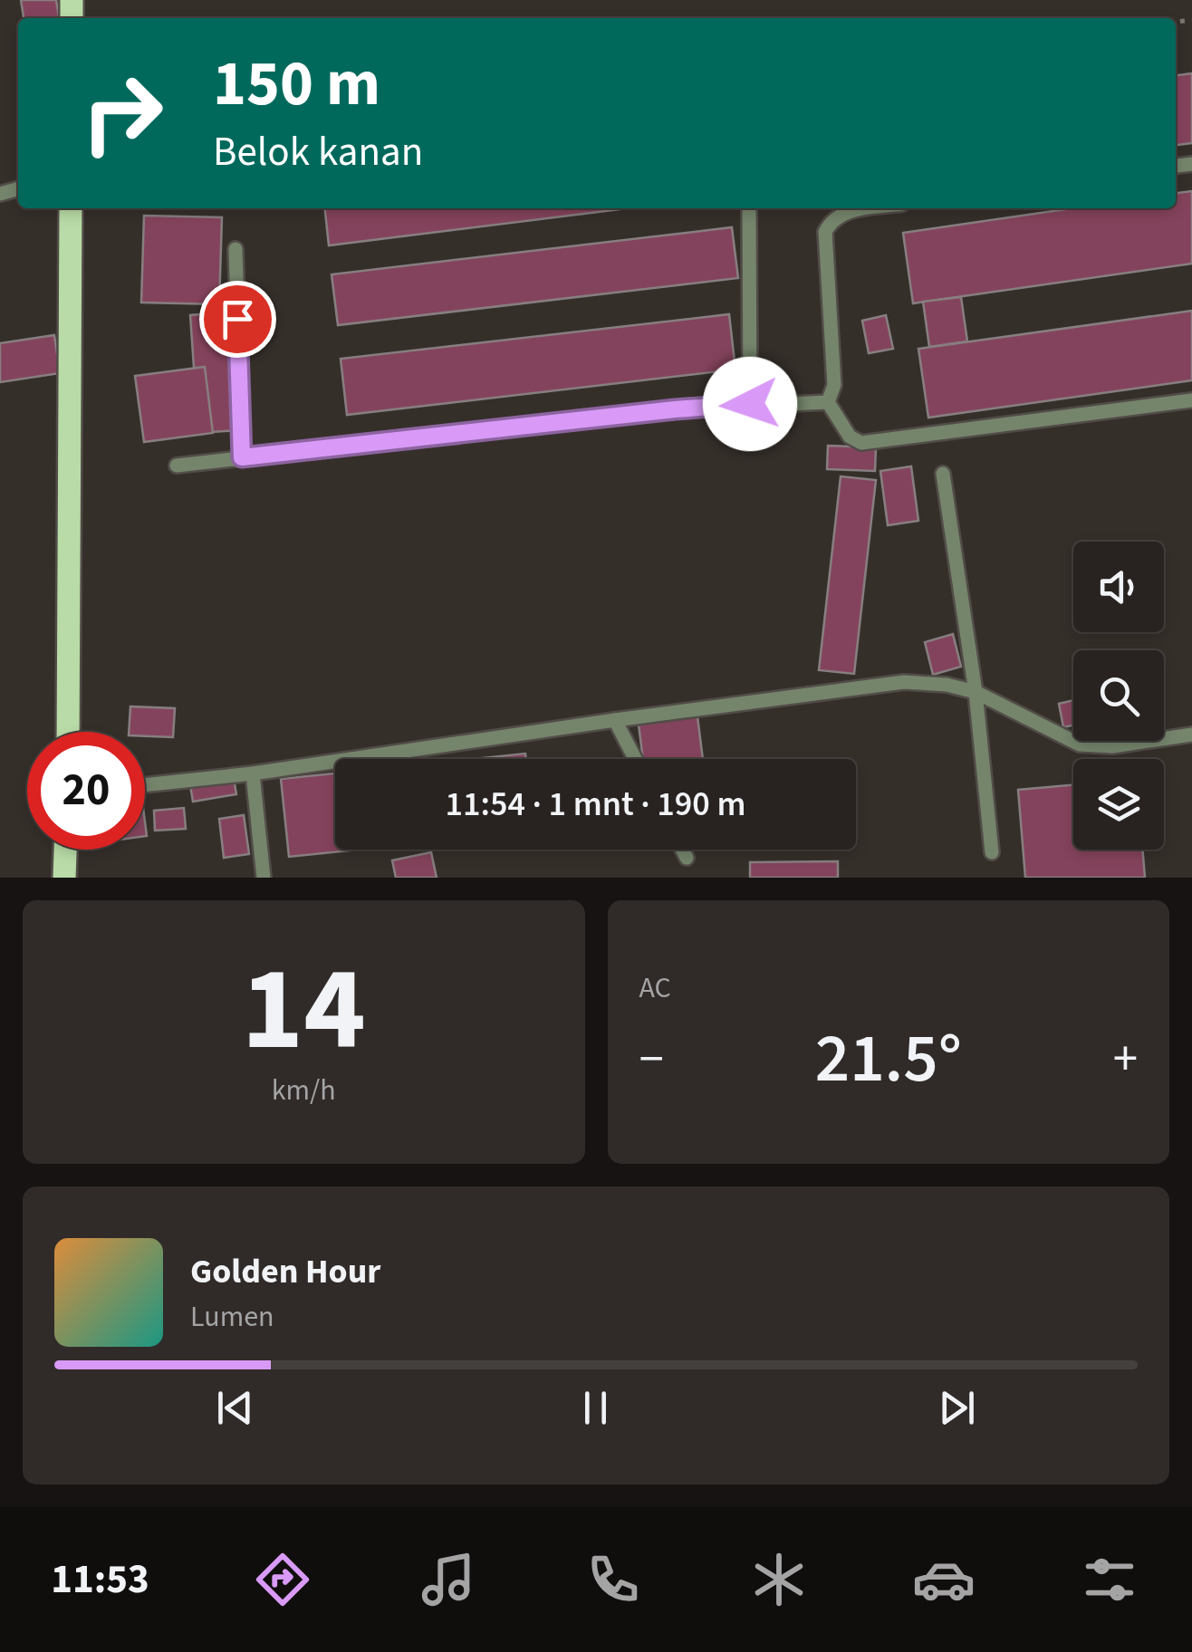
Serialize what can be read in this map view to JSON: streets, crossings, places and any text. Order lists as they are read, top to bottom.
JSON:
{
  "page": {
    "turn": ["150 m", "Belok kanan"],
    "limit": "20",
    "trip": "11:54 · 1 mnt · 190 m",
    "tile": [
      ["14", "km/h"],
      "AC"
    ],
    "heat": ["−", "21.5°", "+"],
    "song": ["Golden Hour", "Lumen"],
    "tabs": "11:53"
  }
}
